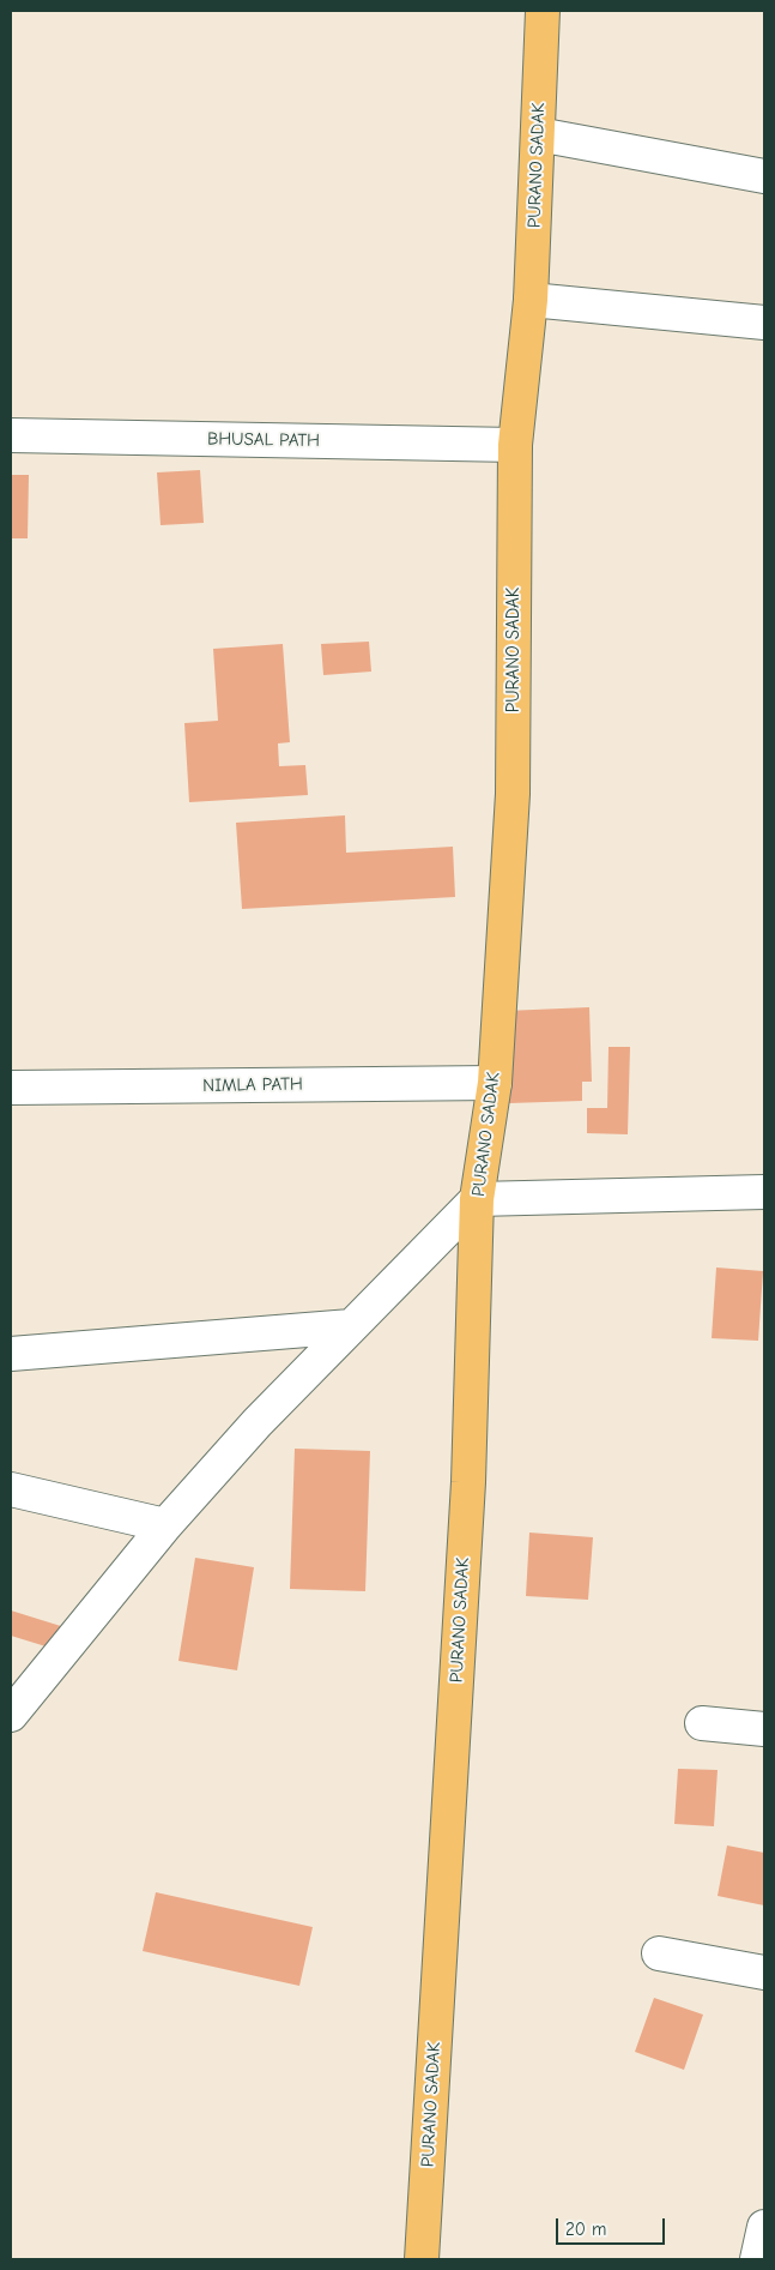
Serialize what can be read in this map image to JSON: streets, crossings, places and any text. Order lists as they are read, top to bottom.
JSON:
{
  "streets": {
    "main road": ["PURANO SADAK"],
    "street": ["BHUSAL PATH", "NIMLA PATH"]
  },
  "crossings": [
    ["PURANO SADAK", "BHUSAL PATH"],
    ["PURANO SADAK", "NIMLA PATH"]
  ],
  "scale_bar": "20 m"
}
